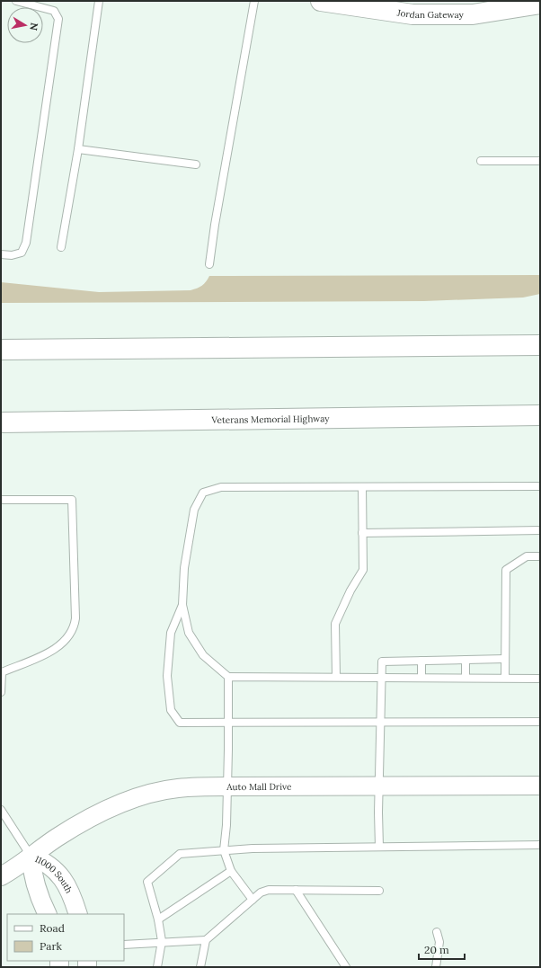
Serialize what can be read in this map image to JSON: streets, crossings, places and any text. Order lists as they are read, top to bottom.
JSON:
{
  "streets": {
    "main road": ["Jordan Gateway", "Veterans Memorial Highway"],
    "street": ["Auto Mall Drive", "11000 South"]
  },
  "crossings": [
    ["Auto Mall Drive", "11000 South"]
  ],
  "legend": ["Road", "Park"],
  "scale_bar": "20 m",
  "north": "right"
}
